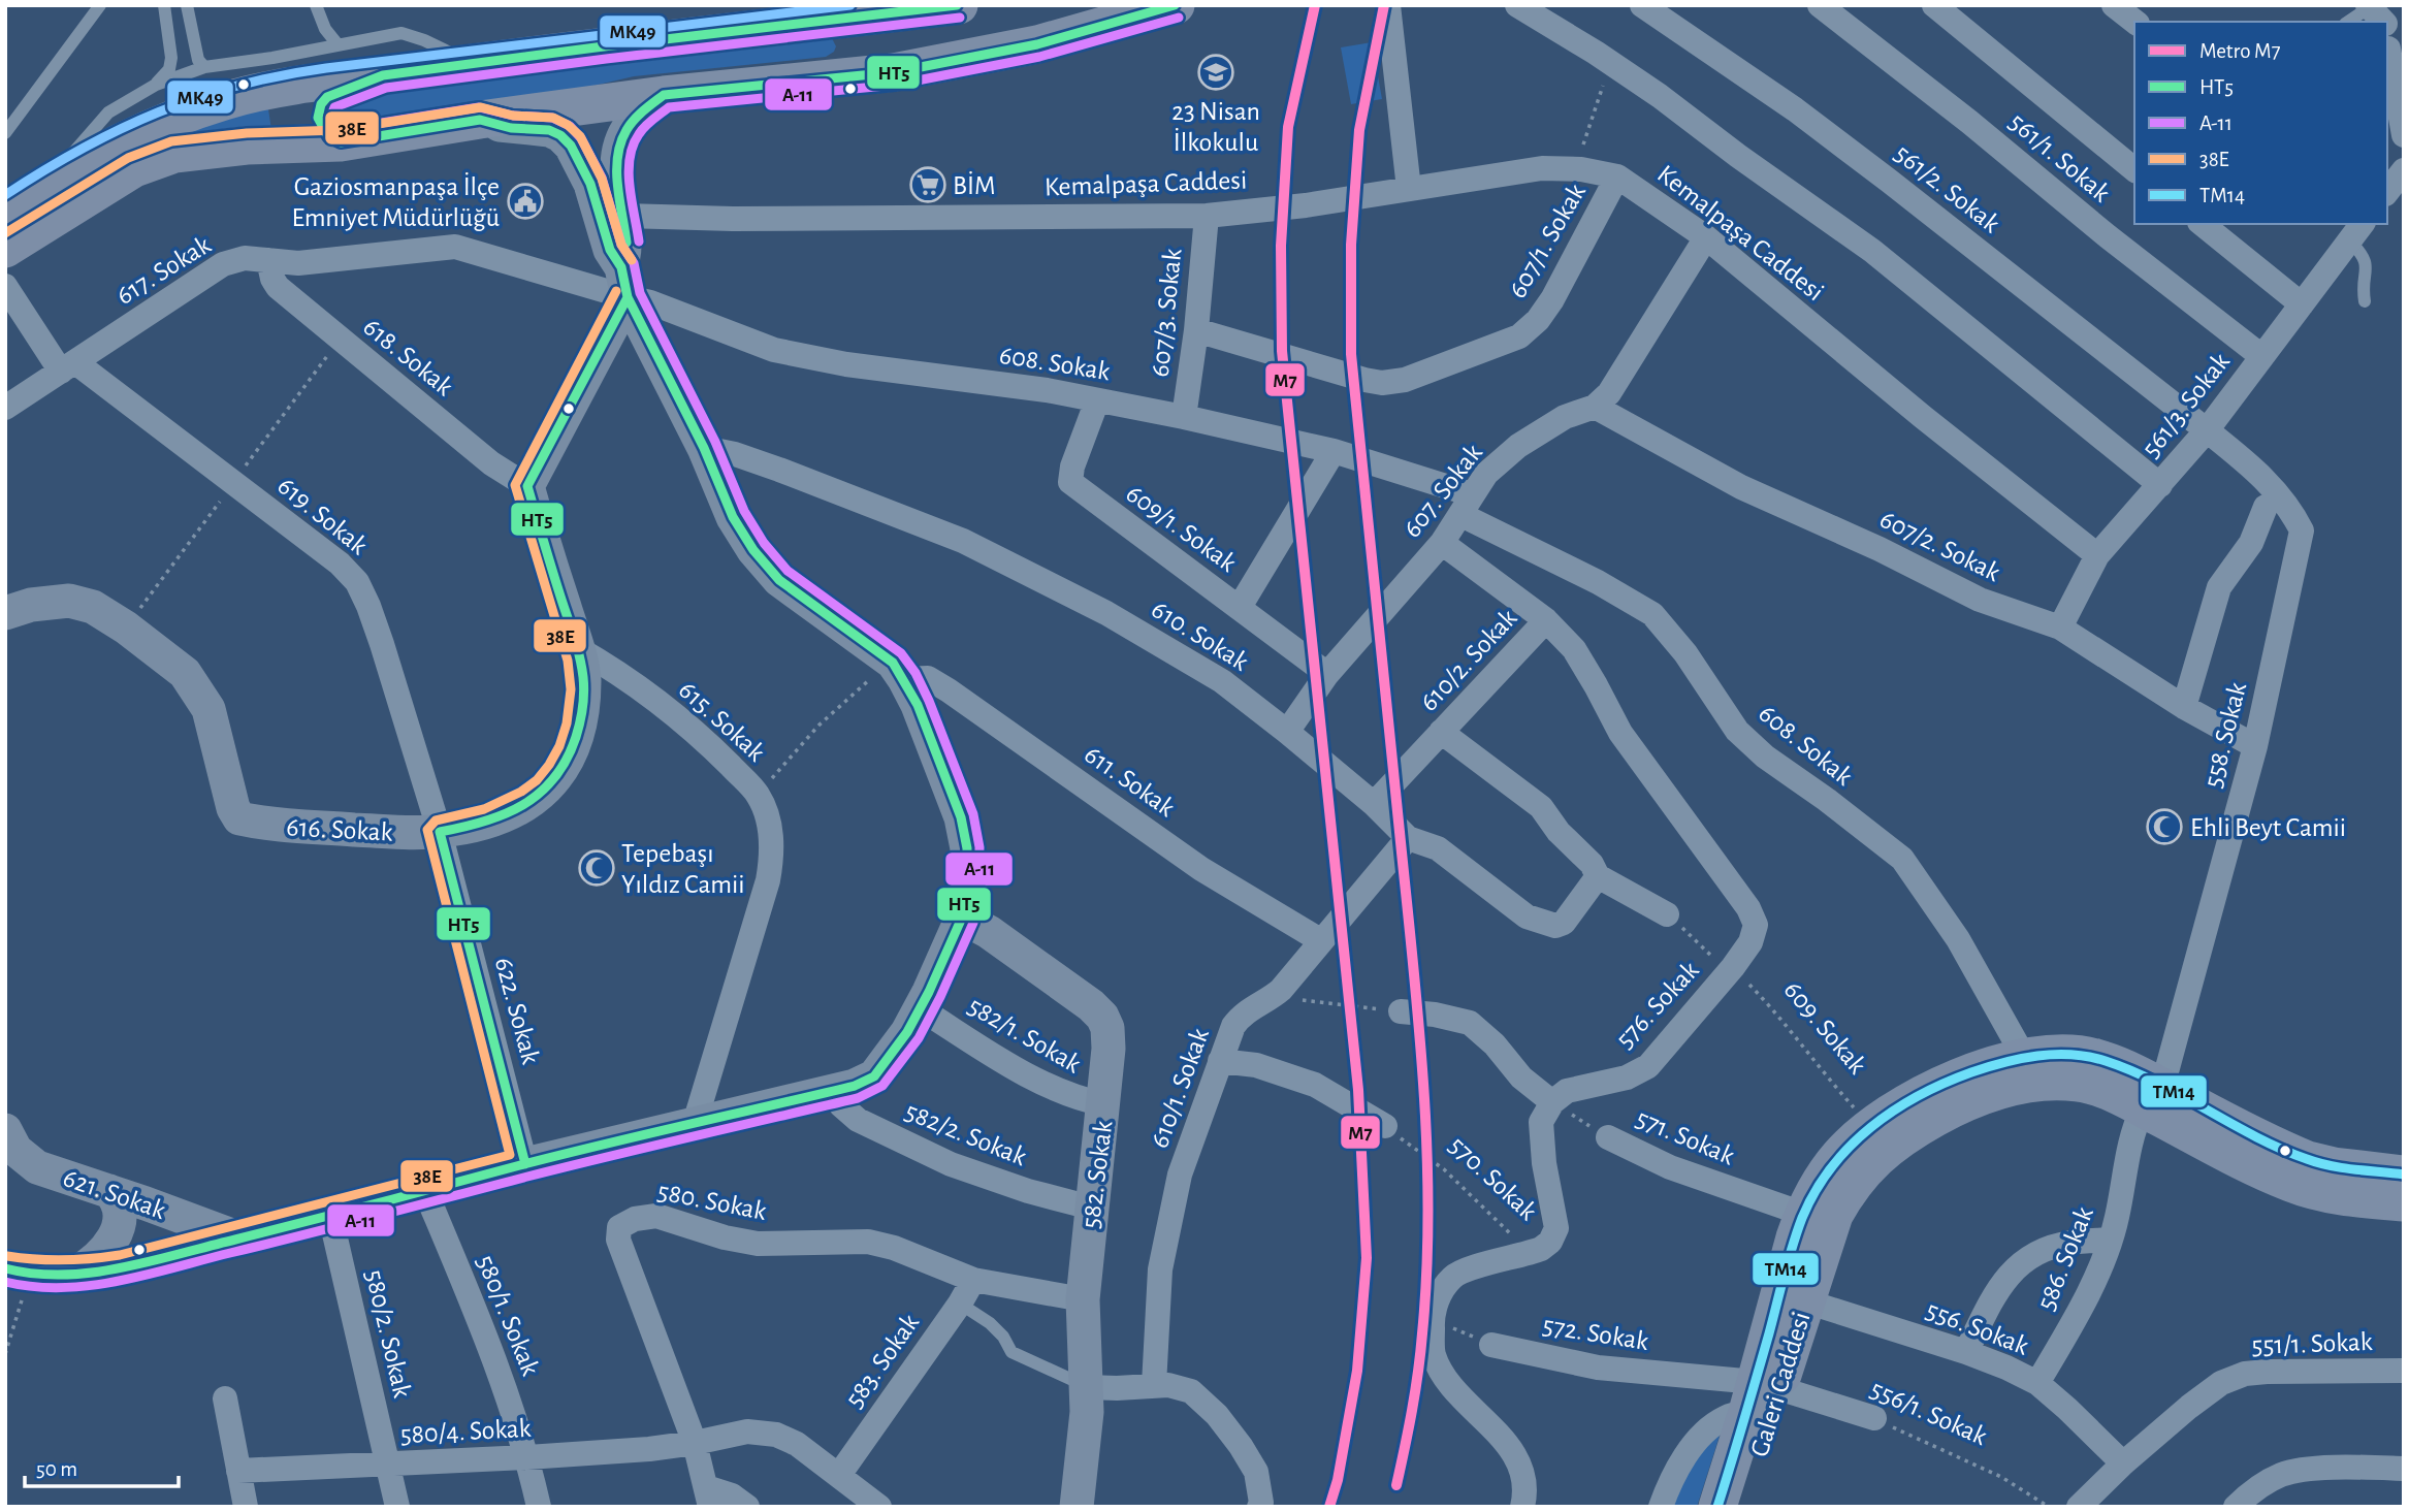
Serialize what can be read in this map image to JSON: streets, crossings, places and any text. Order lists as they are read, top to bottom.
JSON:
{
  "streets": {
    "main road": ["Galeri Caddesi"],
    "street": [
      "561/1. Sokak",
      "Kemalpaşa Caddesi",
      "561/2. Sokak",
      "607/1. Sokak",
      "617. Sokak",
      "607/3. Sokak",
      "618. Sokak",
      "608. Sokak",
      "561/3. Sokak",
      "607. Sokak",
      "619. Sokak",
      "609/1. Sokak",
      "607/2. Sokak",
      "610. Sokak",
      "610/2. Sokak",
      "615. Sokak",
      "558. Sokak",
      "611. Sokak",
      "616. Sokak",
      "576. Sokak",
      "622. Sokak",
      "582/1. Sokak",
      "610/1. Sokak",
      "582/2. Sokak",
      "571. Sokak",
      "582. Sokak",
      "621. Sokak",
      "580. Sokak",
      "586. Sokak",
      "580/1. Sokak",
      "556. Sokak",
      "572. Sokak",
      "580/2. Sokak",
      "551/1. Sokak",
      "583. Sokak",
      "556/1. Sokak",
      "580/4. Sokak"
    ],
    "path": ["609. Sokak", "570. Sokak"]
  },
  "crossings": [
    ["561/1. Sokak", "561/3. Sokak"],
    ["Kemalpaşa Caddesi", "607/1. Sokak"],
    ["Kemalpaşa Caddesi", "607/3. Sokak"],
    ["Kemalpaşa Caddesi", "561/3. Sokak"],
    ["Kemalpaşa Caddesi", "607. Sokak"],
    ["561/2. Sokak", "561/3. Sokak"],
    ["561/2. Sokak", "558. Sokak"],
    ["607/1. Sokak", "607/3. Sokak"],
    ["617. Sokak", "618. Sokak"],
    ["617. Sokak", "608. Sokak"],
    ["617. Sokak", "619. Sokak"],
    ["607/3. Sokak", "608. Sokak"],
    ["618. Sokak", "616. Sokak"],
    ["608. Sokak", "607. Sokak"],
    ["608. Sokak", "609/1. Sokak"],
    ["608. Sokak", "Galeri Caddesi"],
    ["561/3. Sokak", "607/2. Sokak"],
    ["561/3. Sokak", "558. Sokak"],
    ["607. Sokak", "609/1. Sokak"],
    ["607. Sokak", "607/2. Sokak"],
    ["607. Sokak", "610. Sokak"],
    ["607. Sokak", "576. Sokak"],
    ["619. Sokak", "616. Sokak"],
    ["619. Sokak", "622. Sokak"],
    ["607/2. Sokak", "558. Sokak"],
    ["610. Sokak", "610/2. Sokak"],
    ["610. Sokak", "610/1. Sokak"],
    ["610/2. Sokak", "576. Sokak"],
    ["615. Sokak", "616. Sokak"],
    ["558. Sokak", "586. Sokak"],
    ["558. Sokak", "Galeri Caddesi"],
    ["611. Sokak", "610/1. Sokak"],
    ["616. Sokak", "622. Sokak"],
    ["576. Sokak", "609. Sokak"],
    ["576. Sokak", "571. Sokak"],
    ["609. Sokak", "Galeri Caddesi"],
    ["582/1. Sokak", "582. Sokak"],
    ["582/2. Sokak", "582. Sokak"],
    ["571. Sokak", "Galeri Caddesi"],
    ["582. Sokak", "580. Sokak"],
    ["580. Sokak", "583. Sokak"],
    ["580. Sokak", "580/4. Sokak"],
    ["586. Sokak", "556. Sokak"],
    ["586. Sokak", "Galeri Caddesi"],
    ["580/1. Sokak", "580/4. Sokak"],
    ["556. Sokak", "551/1. Sokak"],
    ["556. Sokak", "Galeri Caddesi"],
    ["572. Sokak", "Galeri Caddesi"],
    ["572. Sokak", "556/1. Sokak"],
    ["580/2. Sokak", "580/4. Sokak"],
    ["583. Sokak", "580/4. Sokak"],
    ["Galeri Caddesi", "556/1. Sokak"]
  ],
  "places": {
    "school or university": ["23 Nisan İlkokulu"],
    "supermarket": ["BİM"],
    "public building": ["Gaziosmanpaşa İlçe Emniyet Müdürlüğü"],
    "mosque": ["Ehli Beyt Camii", "Tepebaşı Yıldız Camii"]
  },
  "lines": [
    "metro line M7",
    "transit line HT5",
    "transit line MK49",
    "transit line A-11",
    "transit line 38E",
    "transit line TM14"
  ],
  "legend": [
    "Metro M7",
    "HT5",
    "A-11",
    "38E",
    "TM14"
  ],
  "scale_bar": "50 m"
}
